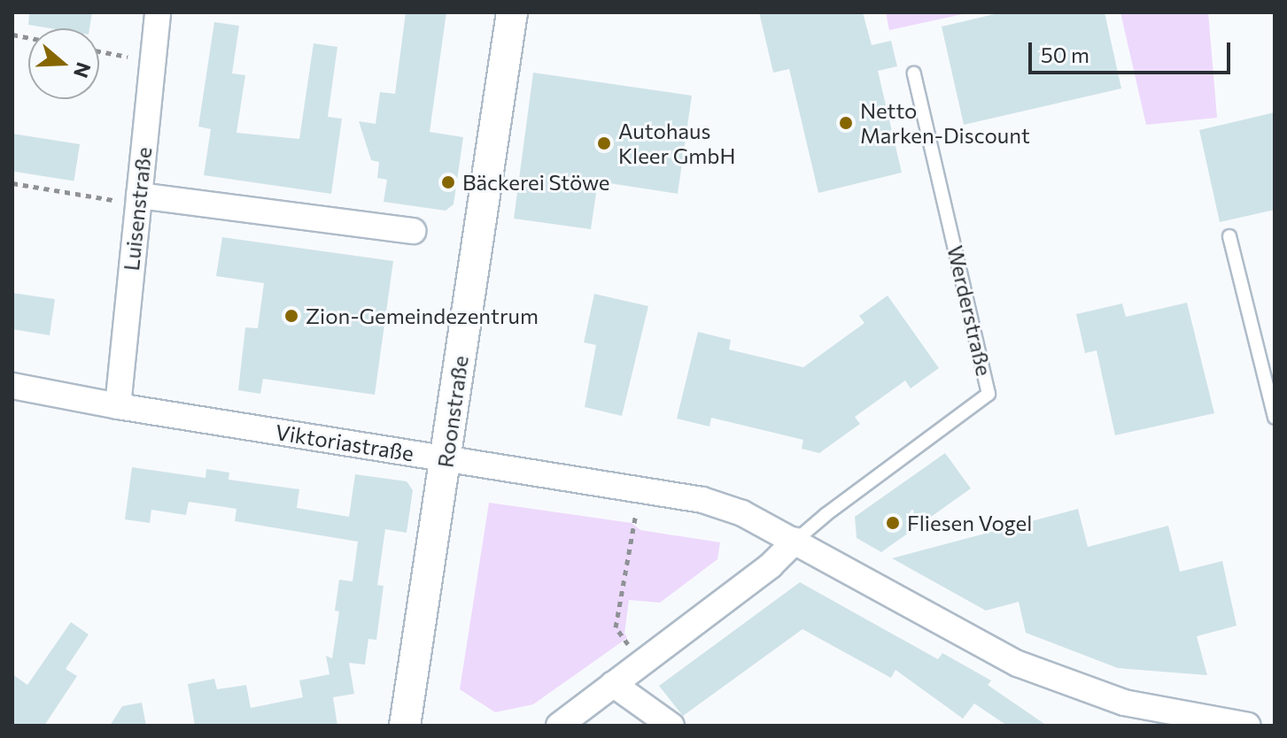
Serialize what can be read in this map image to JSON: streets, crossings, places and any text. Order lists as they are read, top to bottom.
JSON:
{
  "streets": {
    "street": [
      "Luisenstraße",
      "Werderstraße",
      "Roonstraße",
      "Viktoriastraße"
    ]
  },
  "crossings": [
    ["Luisenstraße", "Viktoriastraße"],
    ["Werderstraße", "Viktoriastraße"],
    ["Roonstraße", "Viktoriastraße"]
  ],
  "places": [
    "Netto Marken-Discount",
    "Autohaus Kleer GmbH",
    "Bäckerei Stöwe",
    "Zion-Gemeindezentrum",
    "Fliesen Vogel"
  ],
  "scale_bar": "50 m",
  "north": "right"
}
